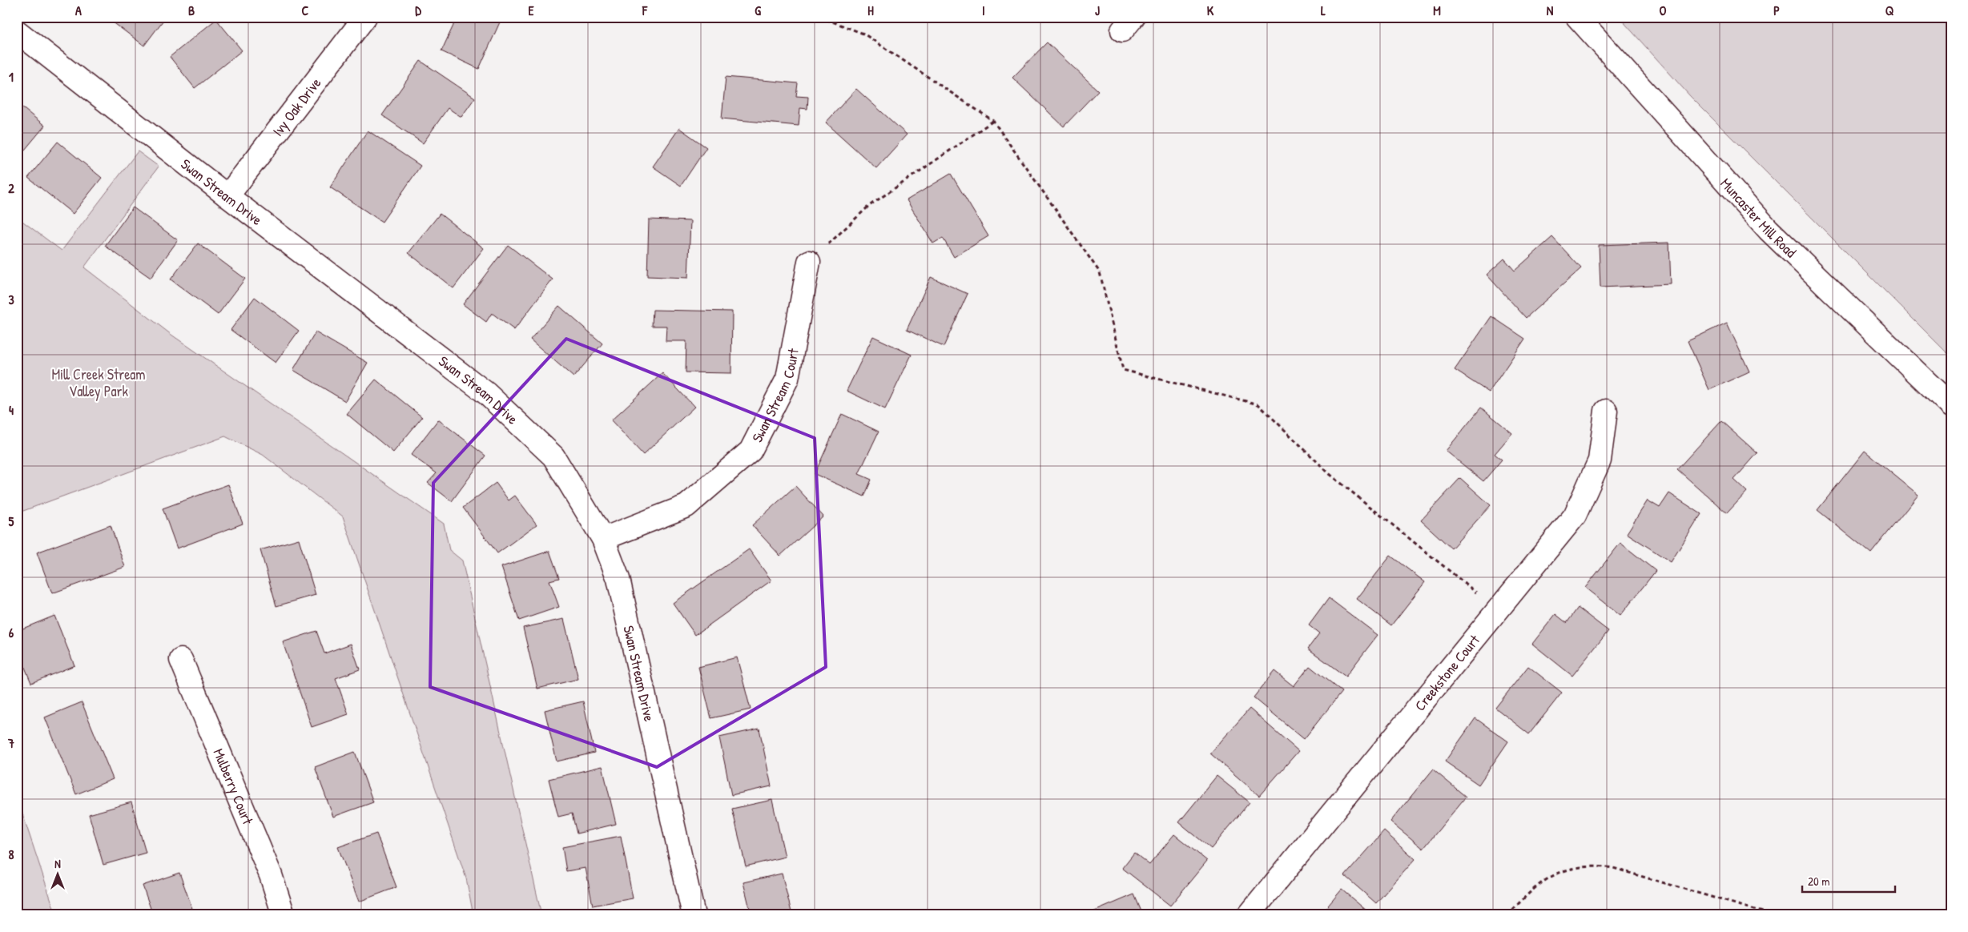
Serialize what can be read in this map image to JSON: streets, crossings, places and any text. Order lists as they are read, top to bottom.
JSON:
{
  "streets": {
    "street": [
      "Ivy Oak Drive",
      "Swan Stream Drive",
      "Muncaster Mill Road",
      "Swan Stream Court",
      "Creekstone Court",
      "Mulberry Court"
    ]
  },
  "crossings": [
    ["Ivy Oak Drive", "Swan Stream Drive"],
    ["Swan Stream Drive", "Swan Stream Court"]
  ],
  "parks": ["Mill Creek Stream Valley Park"],
  "scale_bar": "20 m",
  "north": "top",
  "grid": {
    "columns": [
      "A",
      "B",
      "C",
      "D",
      "E",
      "F",
      "G",
      "H",
      "I",
      "J",
      "K",
      "L",
      "M",
      "N",
      "O",
      "P",
      "Q"
    ],
    "rows": [
      "1",
      "2",
      "3",
      "4",
      "5",
      "6",
      "7",
      "8"
    ]
  }
}
